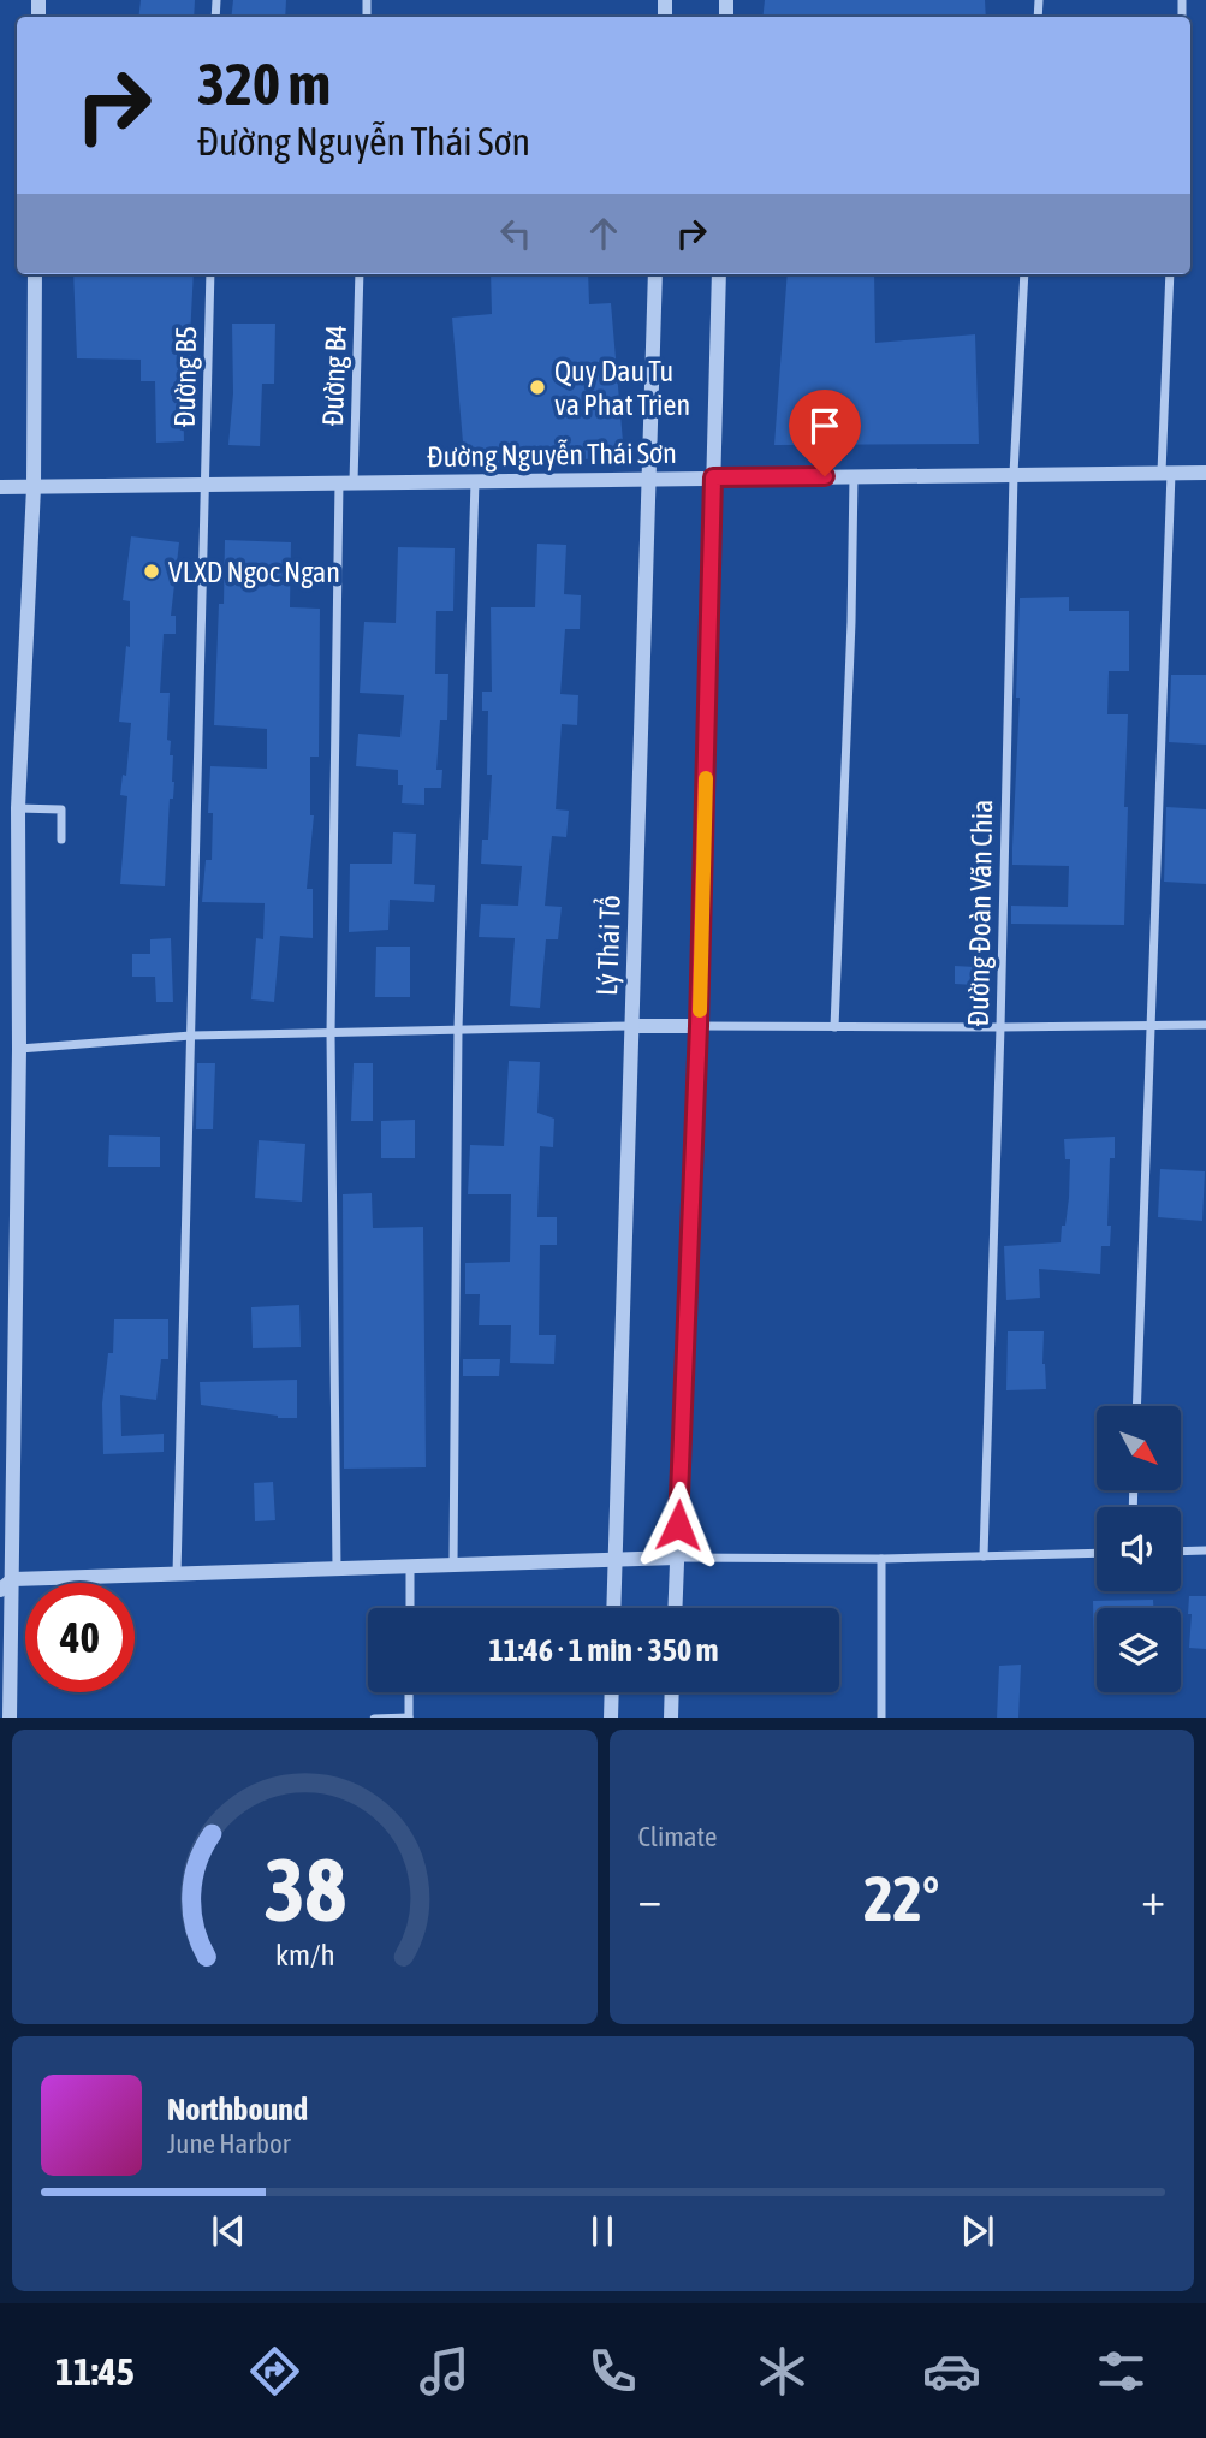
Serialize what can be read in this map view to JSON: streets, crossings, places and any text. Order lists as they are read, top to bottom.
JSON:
{
  "streets": {
    "street": [
      "Đường B4",
      "Đường B5",
      "Đường Nguyễn Thái Sơn",
      "Đường Đoàn Văn Chia",
      "Lý Thái Tổ"
    ]
  },
  "crossings": [
    ["Đường B4", "Đường Nguyễn Thái Sơn"],
    ["Đường B5", "Đường Nguyễn Thái Sơn"],
    ["Đường Nguyễn Thái Sơn", "Đường Đoàn Văn Chia"],
    ["Đường Nguyễn Thái Sơn", "Lý Thái Tổ"]
  ],
  "places": ["Quy Dau Tu va Phat Trien", "VLXD Ngoc Ngan"],
  "north": "bottom right",
  "page": {
    "turn": ["320 m", "Đường Nguyễn Thái Sơn"],
    "limit": "40",
    "trip": "11:46 · 1 min · 350 m",
    "tile": "Climate",
    "heat": ["−", "22°", "+"],
    "song": ["Northbound", "June Harbor"],
    "tabs": "11:45",
    "gauge": ["38", "km/h"]
  }
}
